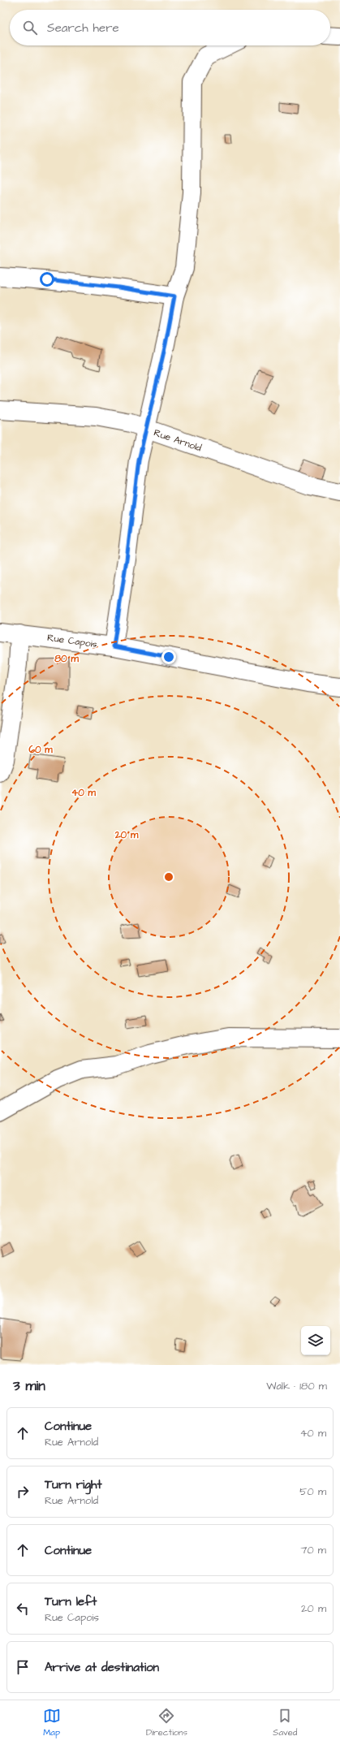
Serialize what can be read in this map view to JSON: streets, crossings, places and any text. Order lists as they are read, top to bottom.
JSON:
{
  "streets": {
    "street": ["Rue Arnold", "Rue Capois"]
  },
  "page": {
    "search": "Search here",
    "heading": ["3 min", "Walk · 180 m"],
    "list": [
      ["Continue", "Rue Arnold", "40 m"],
      ["Turn right", "Rue Arnold", "50 m"],
      ["Continue", "70 m"],
      ["Turn left", "Rue Capois", "20 m"],
      "Arrive at destination"
    ],
    "nav": ["Map", "Directions", "Saved"]
  },
  "rings": [
    "80 m",
    "60 m",
    "40 m",
    "20 m"
  ]
}
